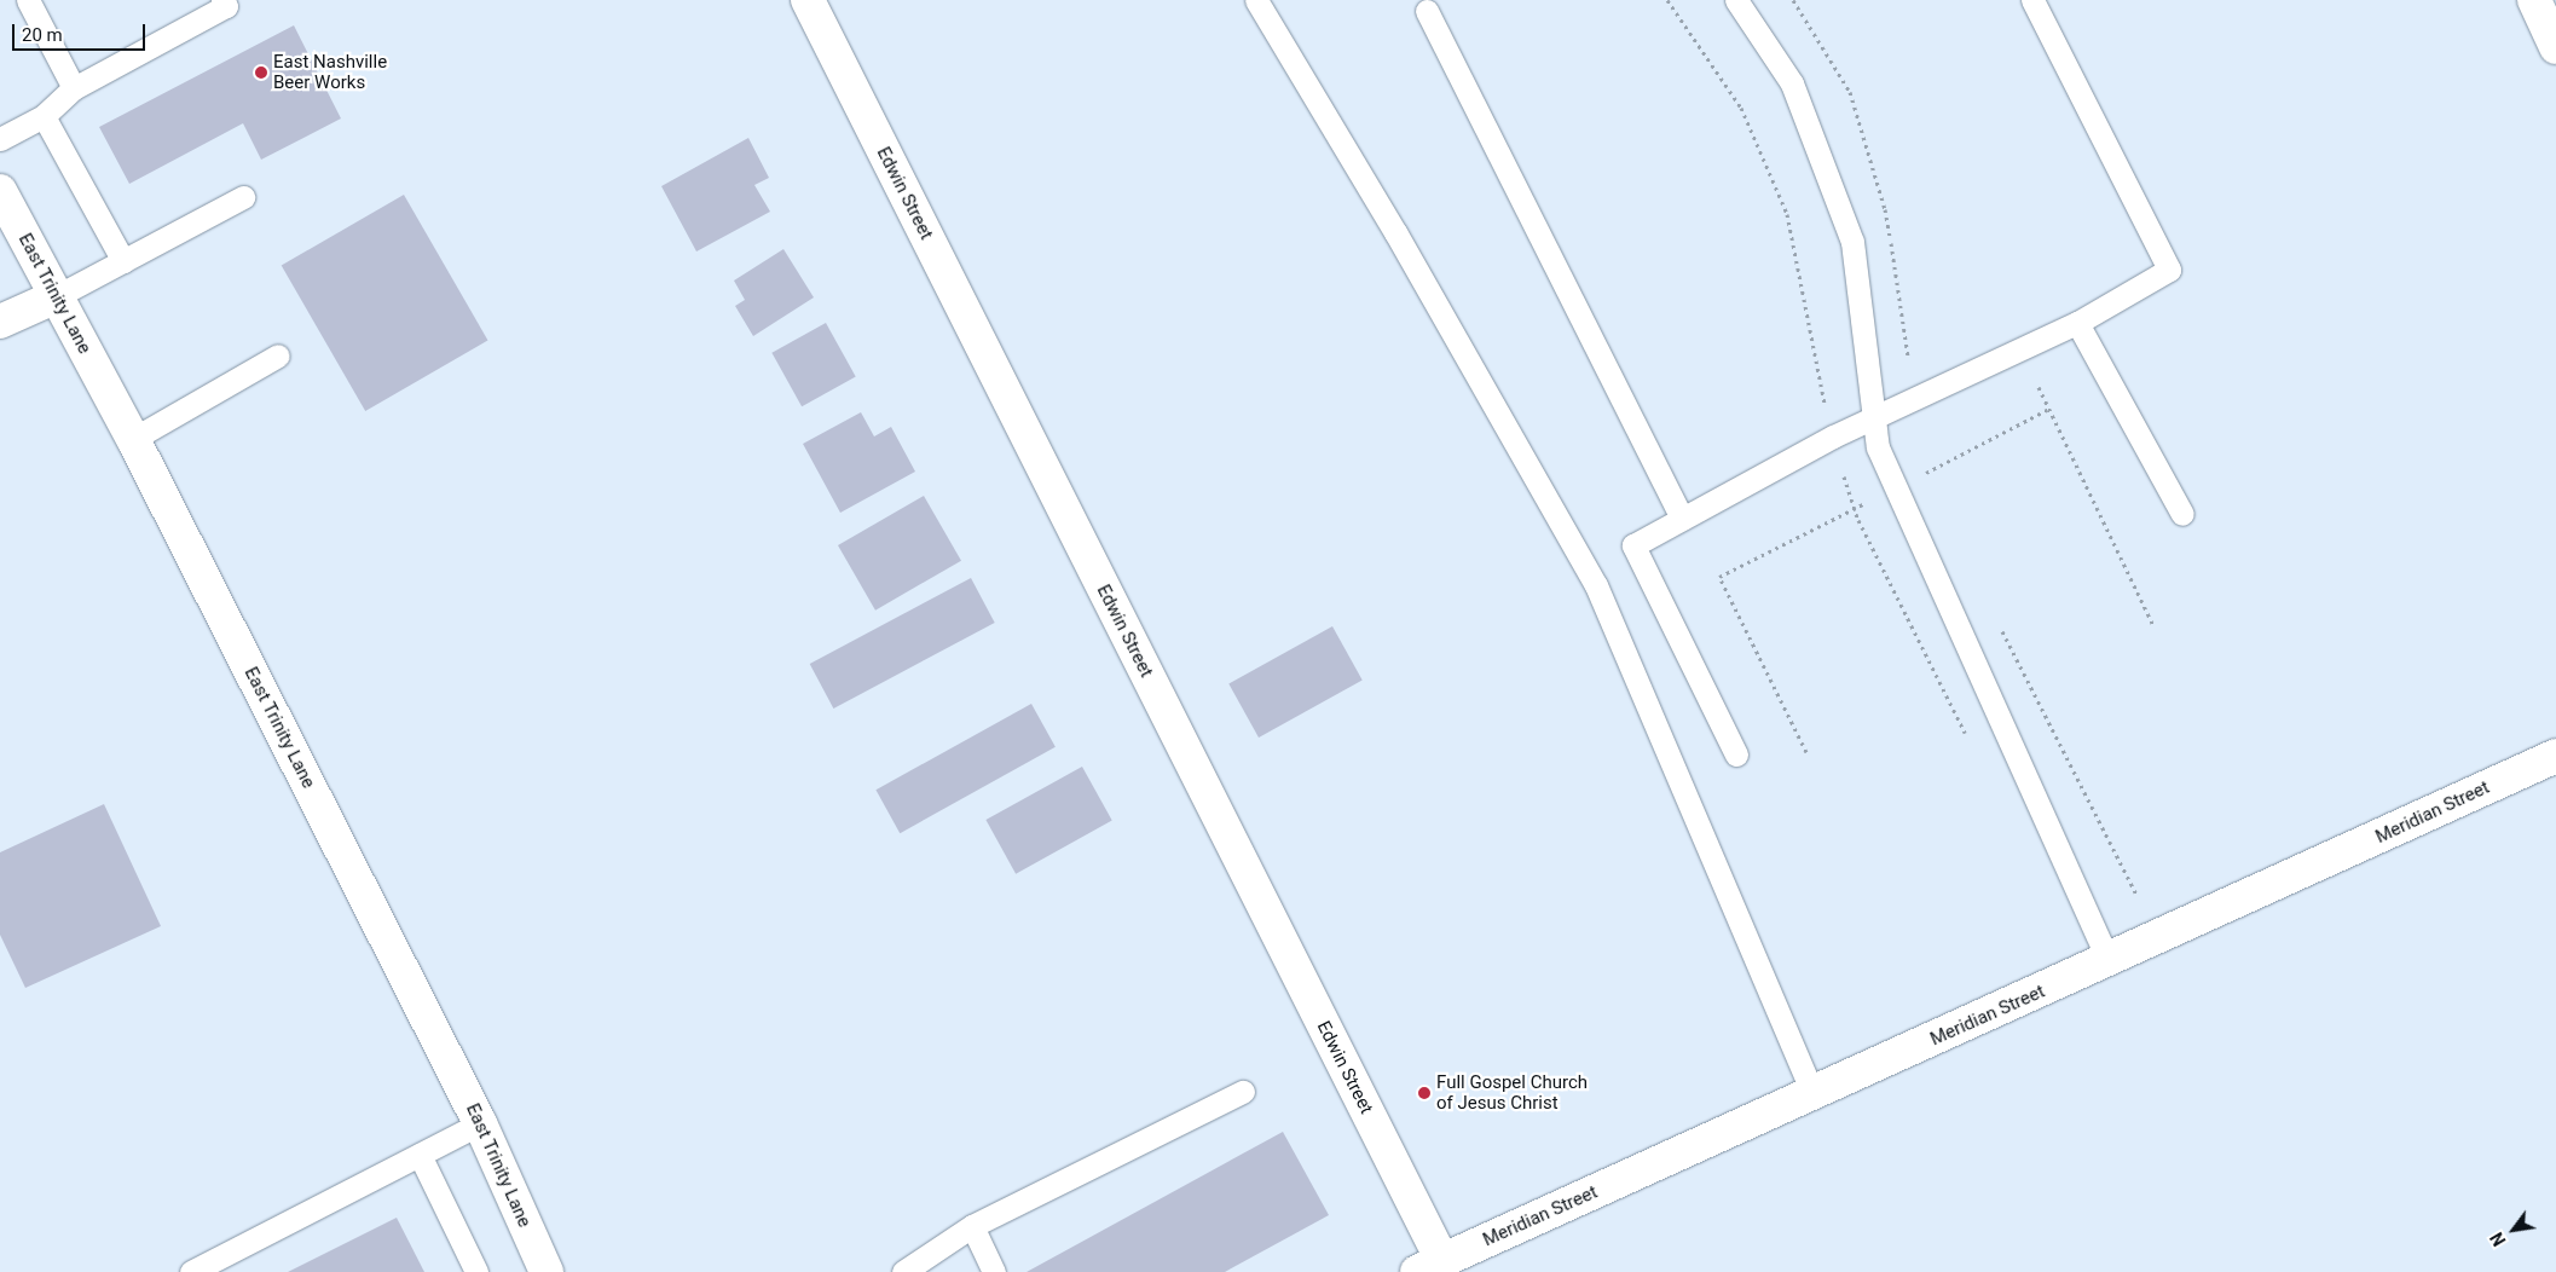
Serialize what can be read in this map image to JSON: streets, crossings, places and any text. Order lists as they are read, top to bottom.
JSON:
{
  "streets": {
    "street": ["Edwin Street", "East Trinity Lane", "Meridian Street"]
  },
  "crossings": [
    ["Edwin Street", "Meridian Street"]
  ],
  "places": ["East Nashville Beer Works", "Full Gospel Church of Jesus Christ"],
  "scale_bar": "20 m",
  "north": "bottom left"
}
